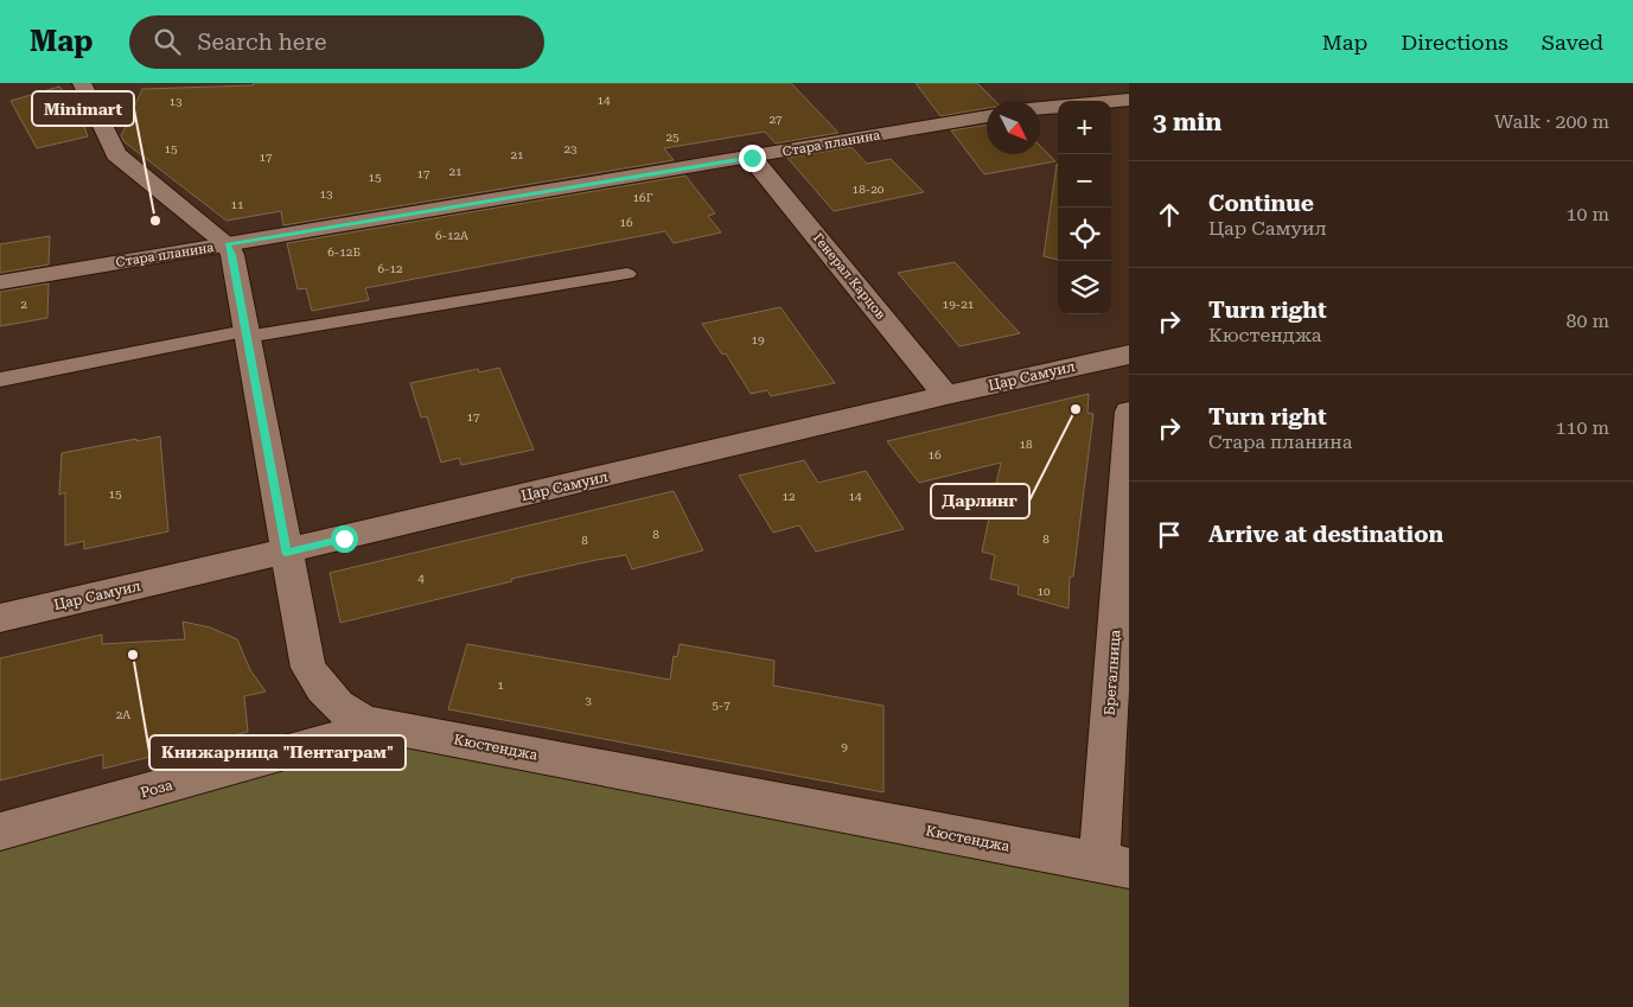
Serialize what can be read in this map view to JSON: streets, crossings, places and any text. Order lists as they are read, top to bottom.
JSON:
{
  "streets": {
    "street": [
      "Стара планина",
      "Генерал Карцов",
      "Цар Самуил",
      "Брегалница",
      "Кюстенджа",
      "Роза"
    ]
  },
  "crossings": [
    ["Стара планина", "Генерал Карцов"],
    ["Стара планина", "Кюстенджа"],
    ["Генерал Карцов", "Цар Самуил"],
    ["Цар Самуил", "Кюстенджа"],
    ["Брегалница", "Кюстенджа"],
    ["Кюстенджа", "Роза"]
  ],
  "places": ["Minimart", "Дарлинг", "Книжарница \"Пентаграм\""],
  "house_numbers": [
    "14",
    "13",
    "27",
    "25",
    "15",
    "23",
    "21",
    "17",
    "21",
    "17",
    "15",
    "18-20",
    "13",
    "16Г",
    "11",
    "16",
    "6-12А",
    "6-12Б",
    "6-12",
    "2",
    "19-21",
    "19",
    "17",
    "18",
    "16",
    "15",
    "12",
    "14",
    "8",
    "8",
    "8",
    "4",
    "10",
    "1",
    "3",
    "5-7",
    "2А",
    "9"
  ],
  "north": "bottom right",
  "page": {
    "header": "Map",
    "search": "Search here",
    "nav": ["Map", "Directions", "Saved"],
    "heading": ["3 min", "Walk · 200 m"],
    "map_buttons": ["+", "−"],
    "list": [
      ["Continue", "Цар Самуил", "10 m"],
      ["Turn right", "Кюстенджа", "80 m"],
      ["Turn right", "Стара планина", "110 m"],
      "Arrive at destination"
    ]
  }
}
